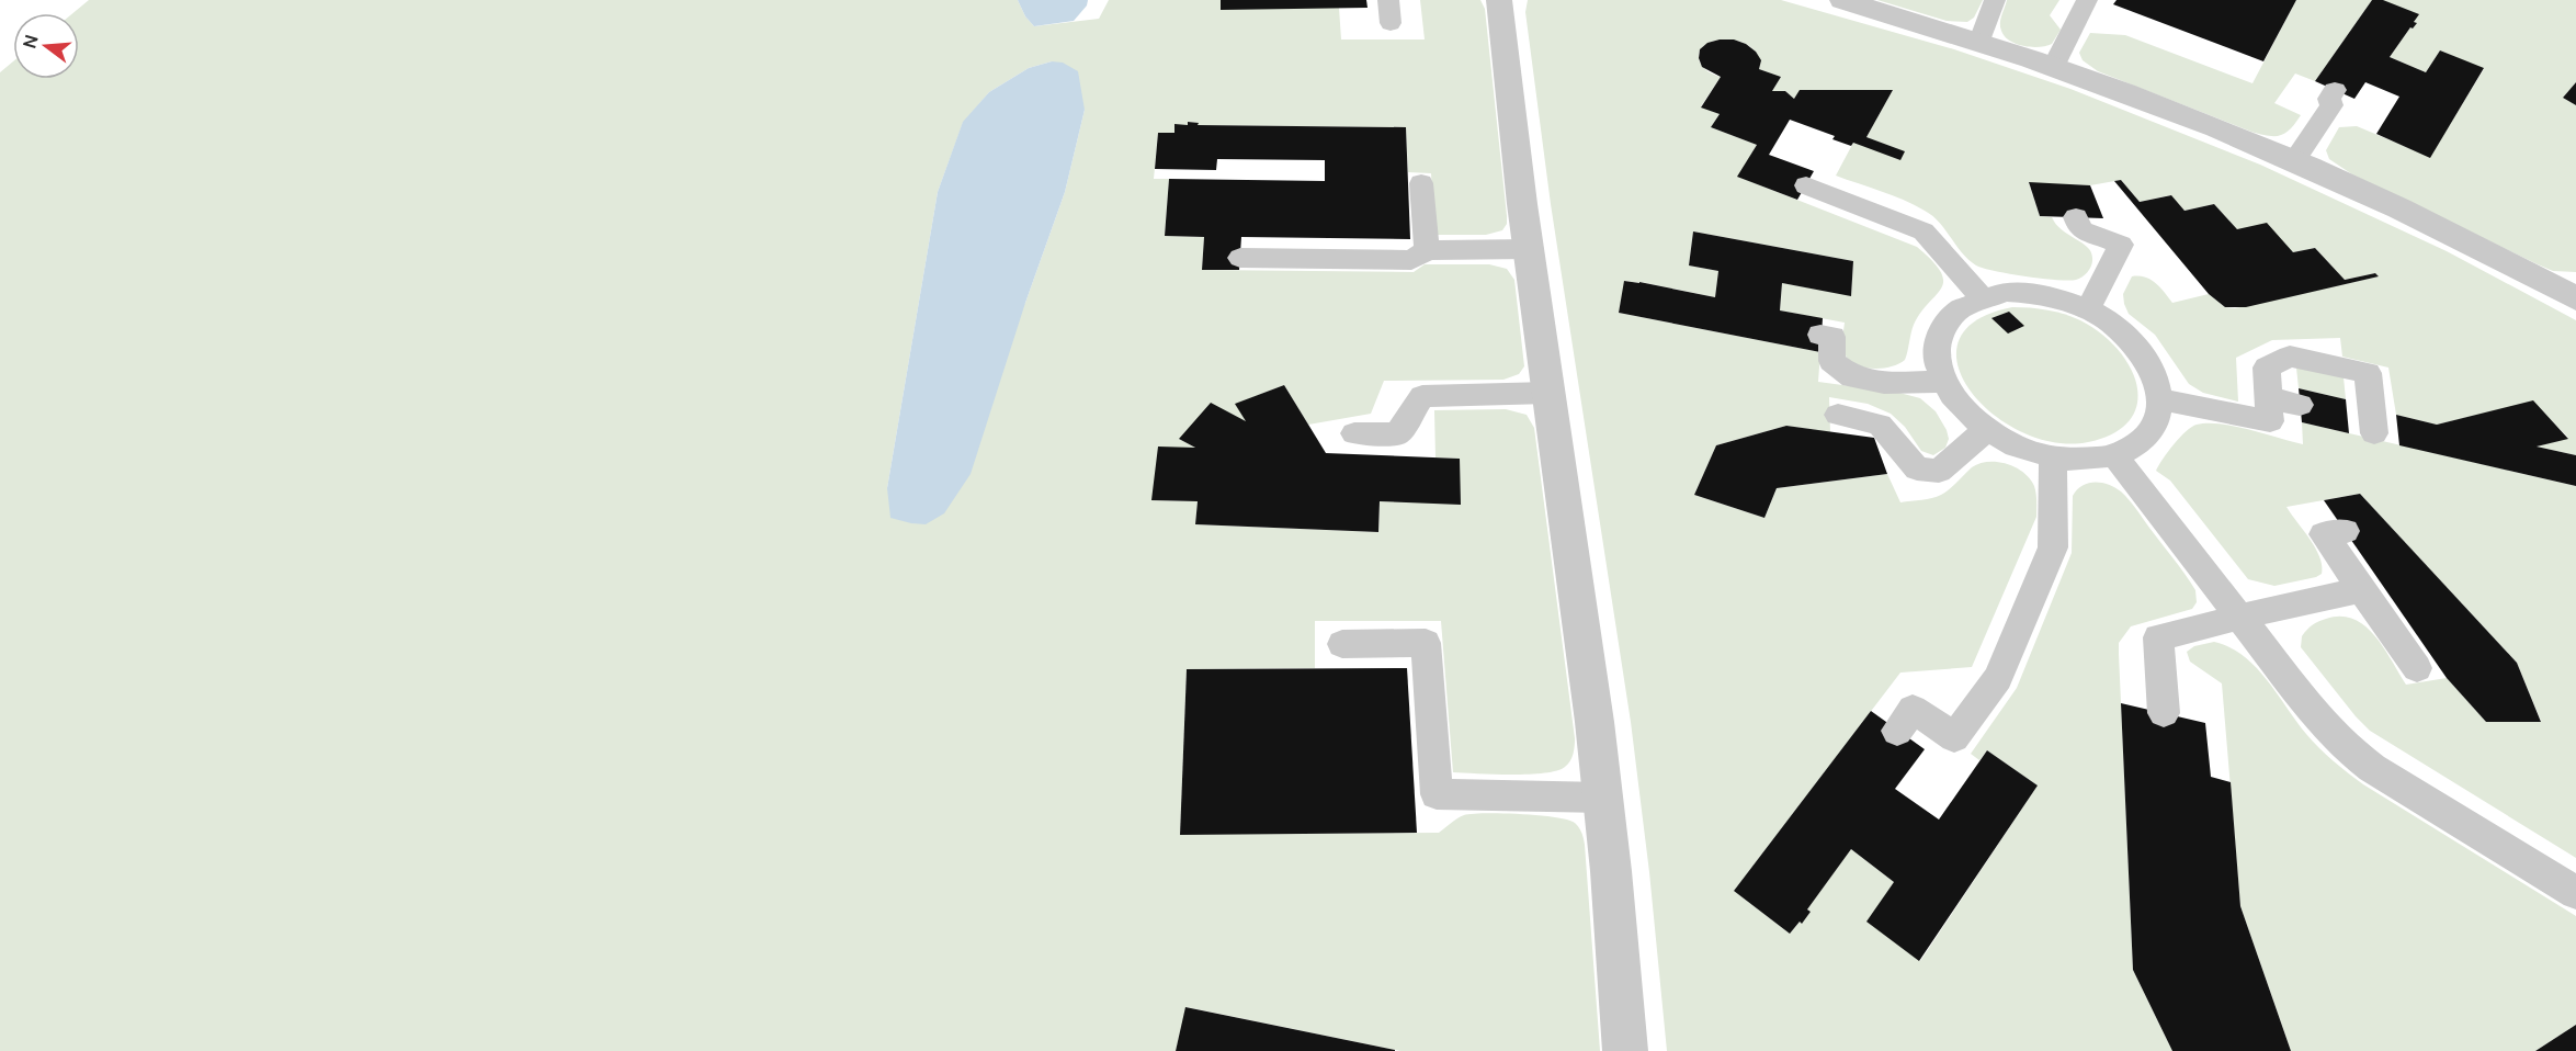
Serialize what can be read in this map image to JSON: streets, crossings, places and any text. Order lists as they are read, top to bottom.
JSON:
{
  "north": "left"
}
